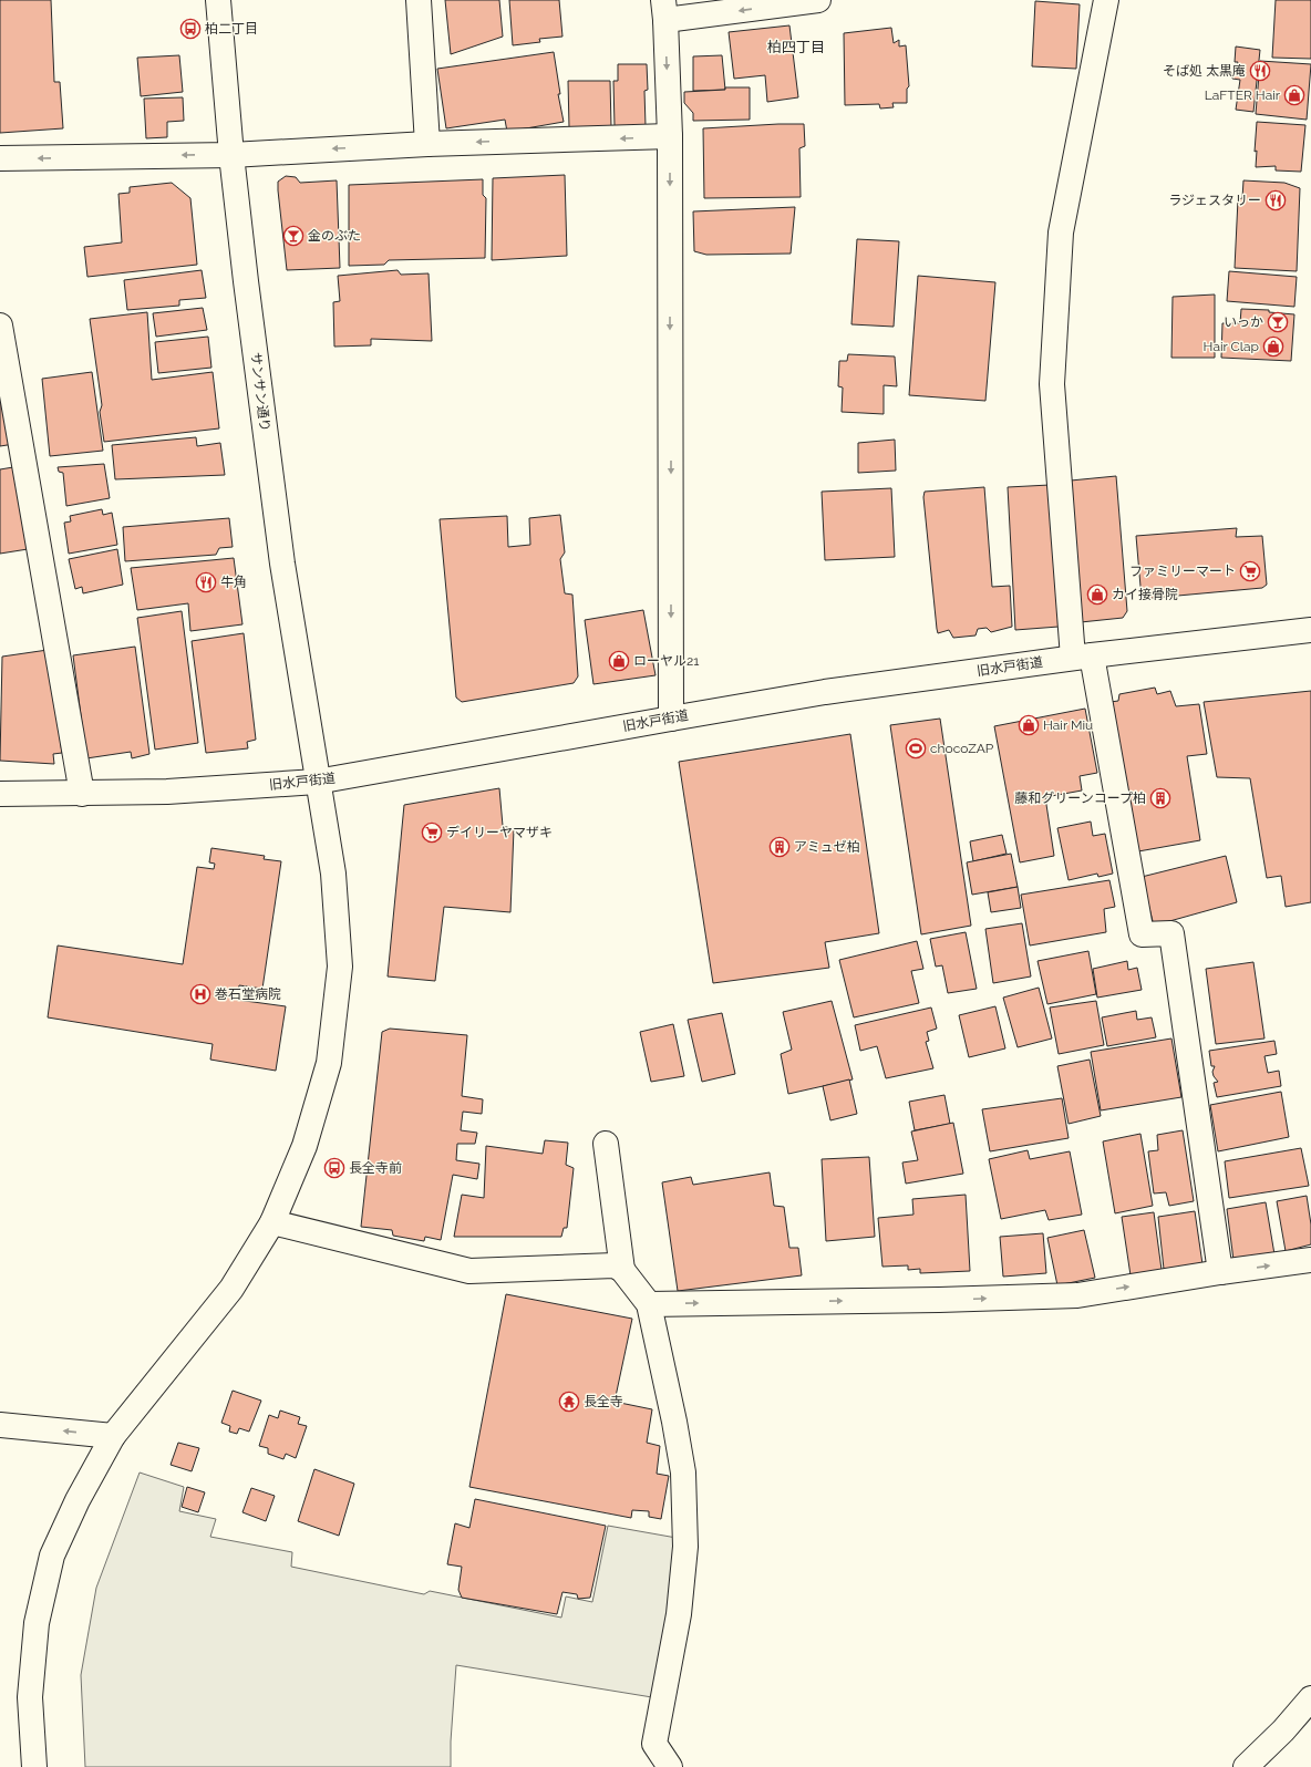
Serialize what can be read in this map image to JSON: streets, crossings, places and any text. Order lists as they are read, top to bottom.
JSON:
{
  "streets": {
    "street": ["サンサン通り", "旧水戸街道"]
  },
  "crossings": [
    ["サンサン通り", "旧水戸街道"]
  ],
  "districts": ["柏四丁目"],
  "places": {
    "bus stop": ["柏二丁目", "長全寺前"],
    "restaurant": ["そば処 太黒庵", "ラジェスタリー", "牛角"],
    "shop": [
      "LaFTER Hair",
      "Hair Clap",
      "カイ接骨院",
      "ローヤル21",
      "Hair Miu"
    ],
    "bar": ["金のぶた", "いっか"],
    "supermarket": ["ファミリーマート", "デイリーヤマザキ"],
    "sports": ["chocoZAP"],
    "building": ["藤和グリーンコープ柏", "アミュゼ柏"],
    "hospital": ["巻石堂病院"],
    "temple": ["長全寺"]
  }
}
